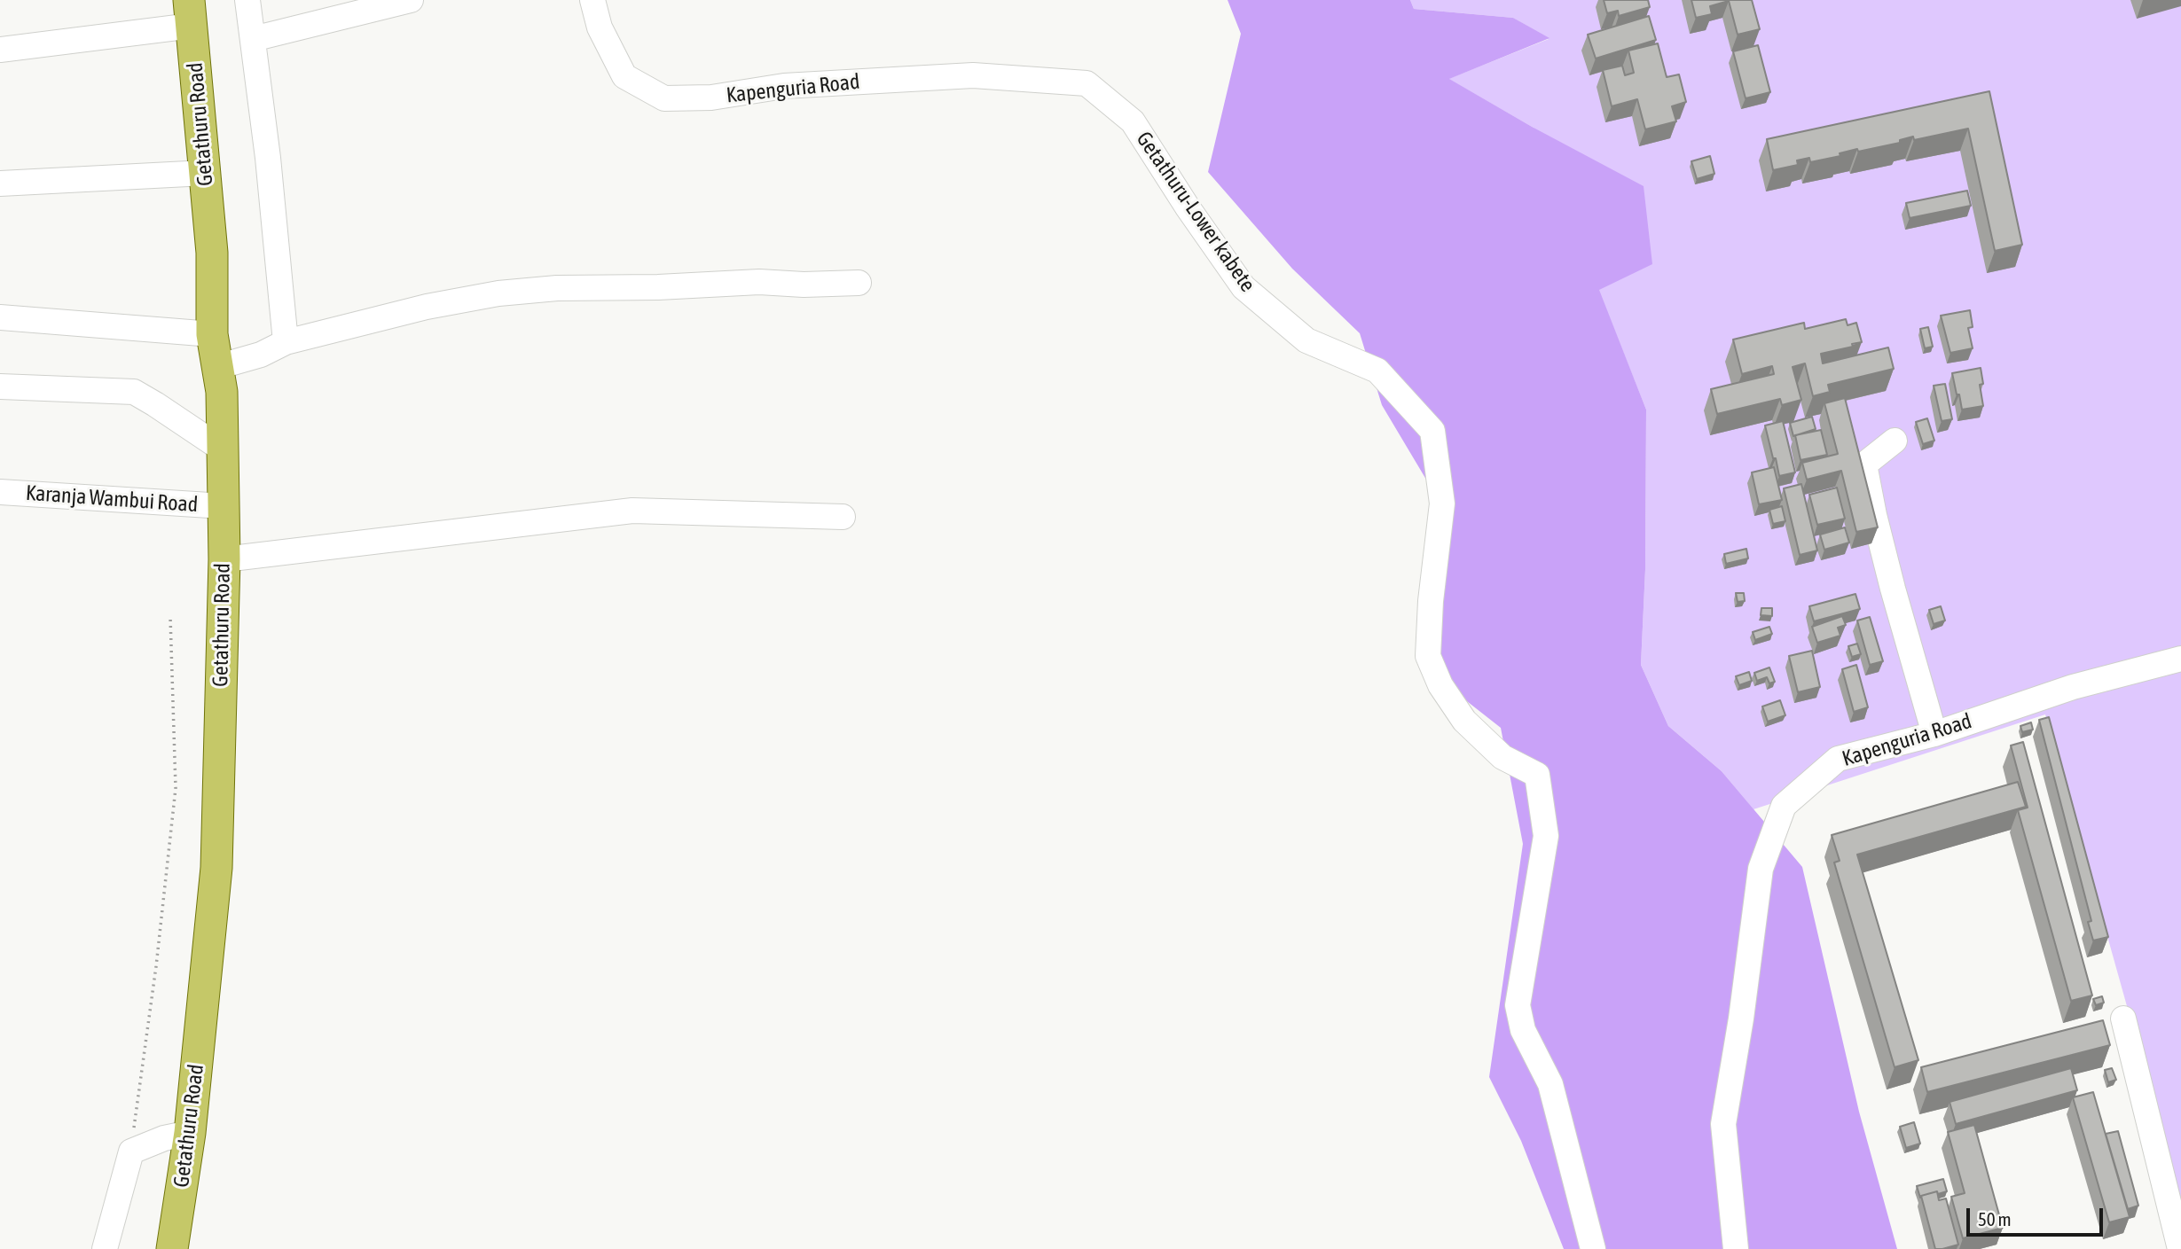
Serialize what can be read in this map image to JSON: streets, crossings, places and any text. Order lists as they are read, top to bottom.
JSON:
{
  "streets": {
    "main road": ["Getathuru Road"],
    "street": ["Kapenguria Road", "Getathuru-Lower kabete", "Karanja Wambui Road"]
  },
  "crossings": [
    ["Kapenguria Road", "Getathuru-Lower kabete"],
    ["Getathuru Road", "Karanja Wambui Road"]
  ],
  "scale_bar": "50 m"
}
